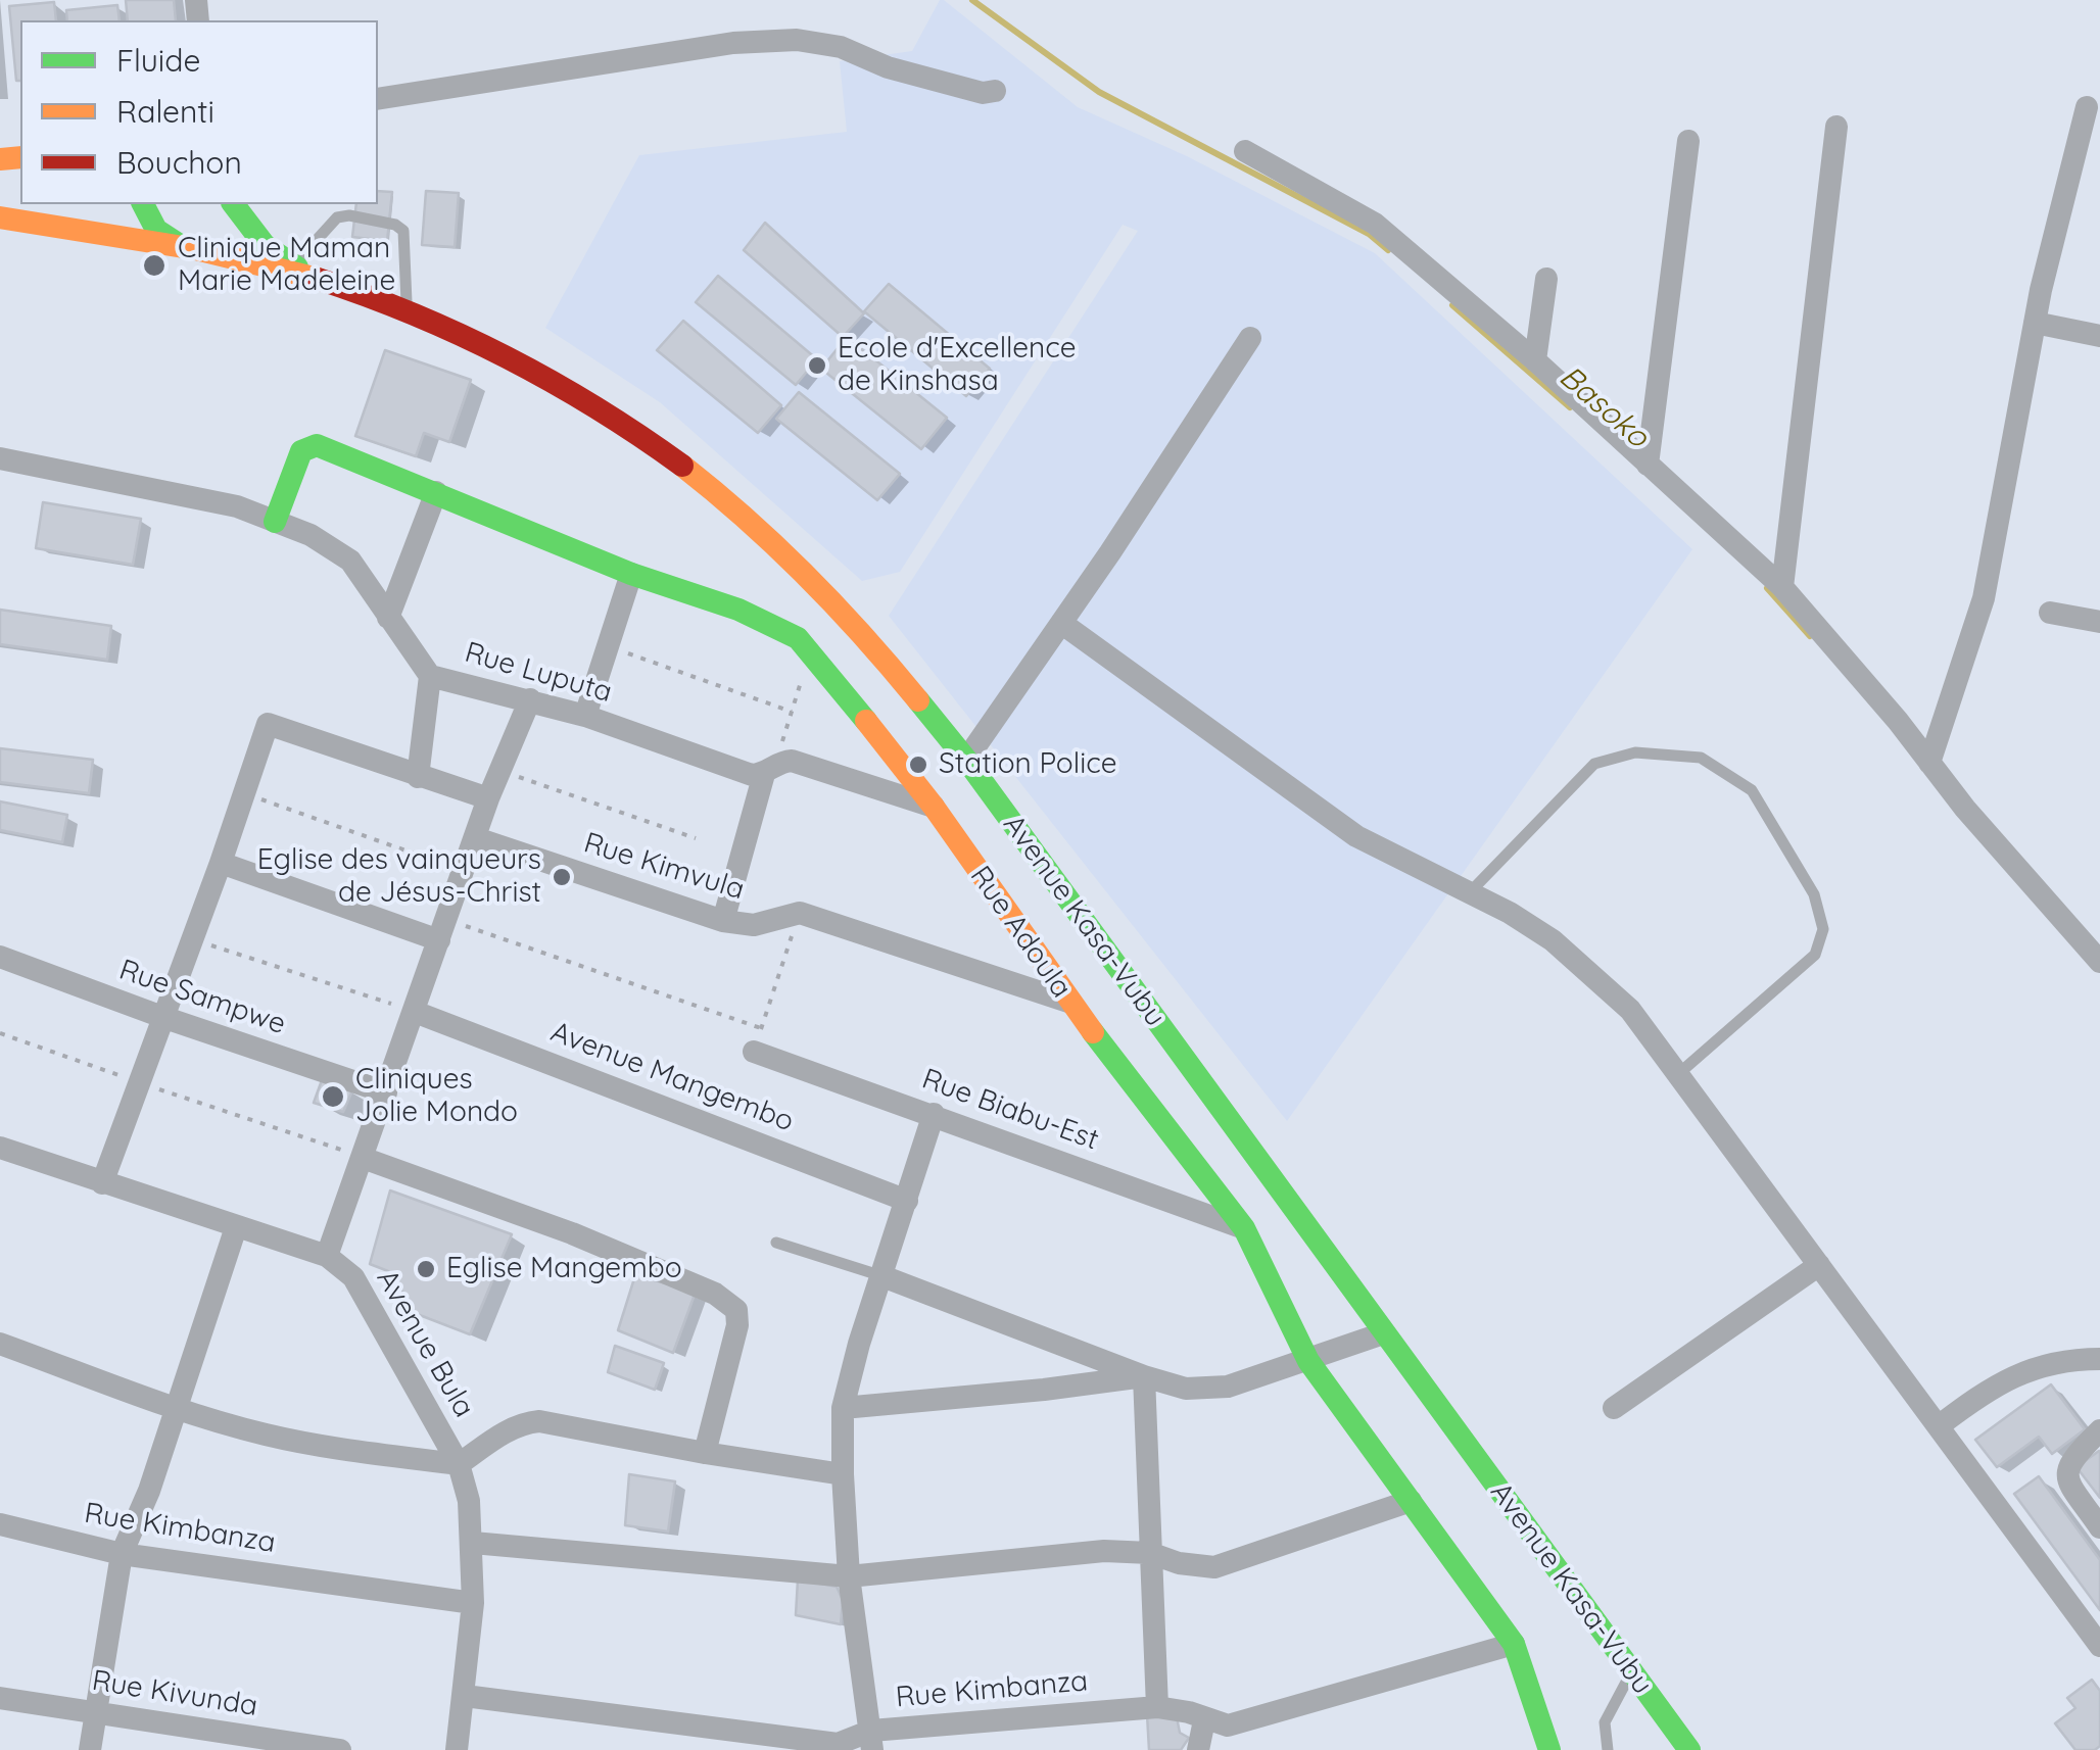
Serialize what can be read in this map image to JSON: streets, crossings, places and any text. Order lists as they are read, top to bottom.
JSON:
{
  "streets": {
    "main road": ["Avenue Kasa-Vubu", "Rue Adoula"],
    "street": [
      "Rue Luputa",
      "Rue Kimvula",
      "Rue Sampwe",
      "Avenue Mangembo",
      "Rue Biabu-Est",
      "Avenue Bula",
      "Rue Kimbanza",
      "Rue Kivunda"
    ]
  },
  "crossings": [
    ["Rue Luputa", "Rue Adoula"],
    ["Rue Adoula", "Rue Biabu-Est"],
    ["Rue Adoula", "Rue Kimbanza"],
    ["Avenue Bula", "Rue Kimbanza"]
  ],
  "water": ["Basoko"],
  "places": [
    "Clinique Maman Marie Madeleine",
    "Ecole d'Excellence de Kinshasa",
    "Station Police",
    "Eglise des vainqueurs de Jésus-Christ",
    "Cliniques Jolie Mondo",
    "Eglise Mangembo"
  ],
  "legend": ["Fluide", "Ralenti", "Bouchon"]
}
